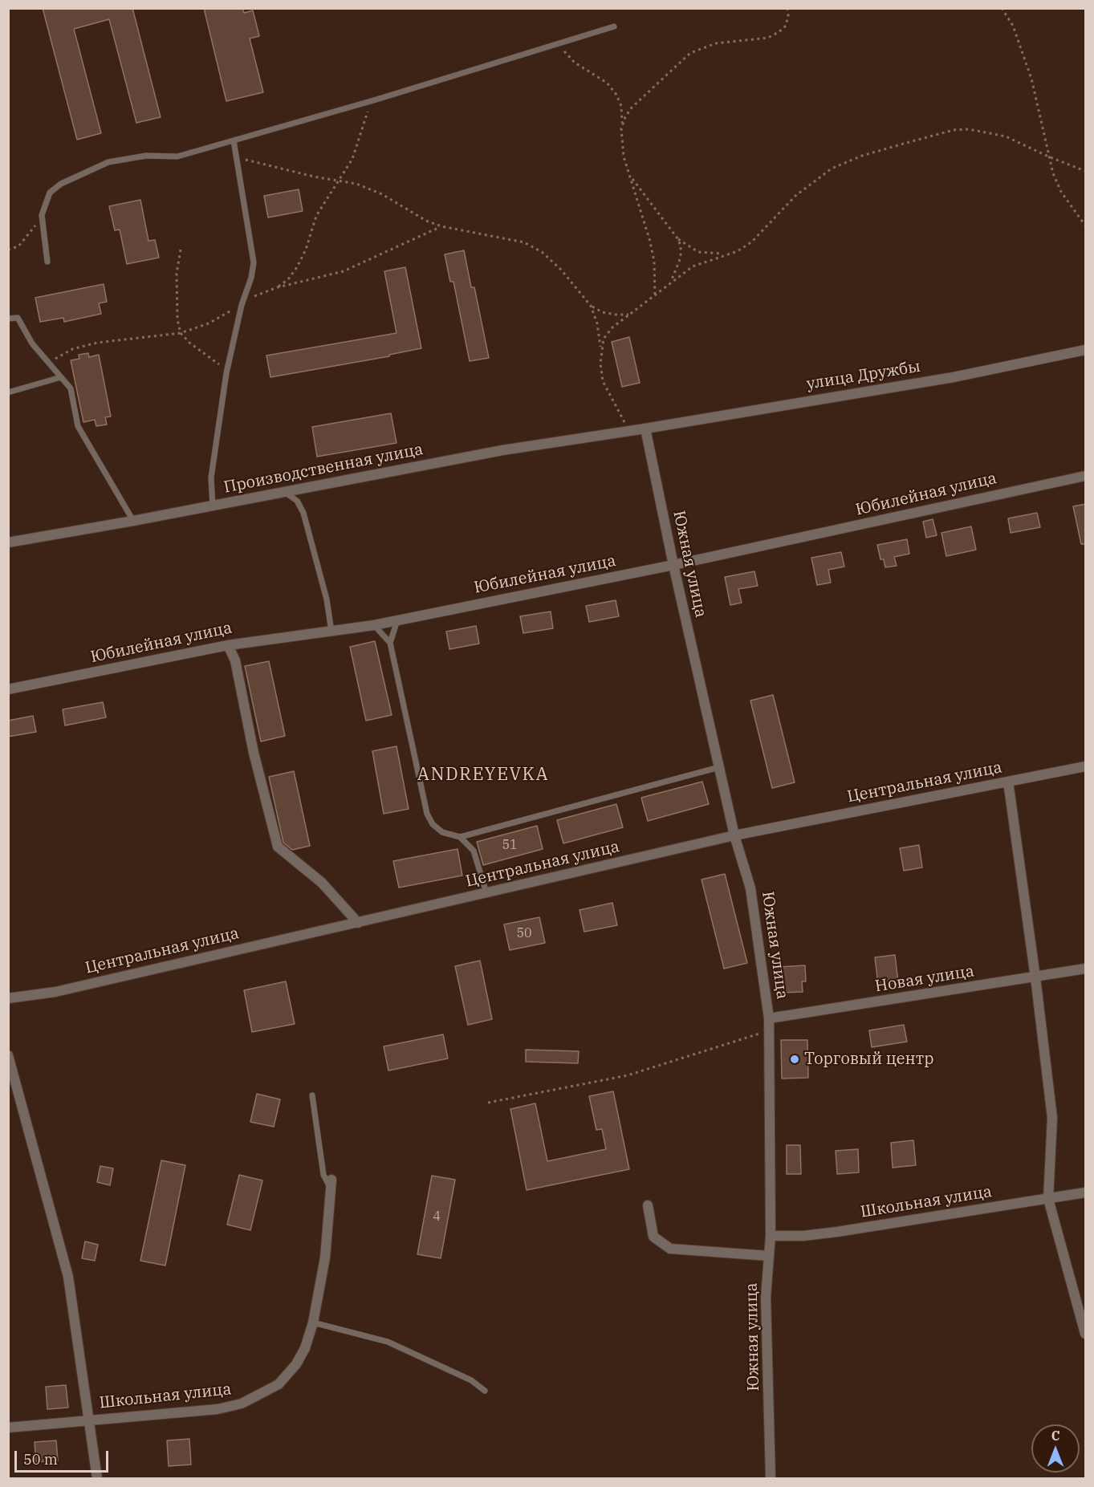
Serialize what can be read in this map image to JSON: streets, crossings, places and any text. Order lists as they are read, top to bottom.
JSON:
{
  "streets": {
    "street": [
      "улица Дружбы",
      "Производственная улица",
      "Юбилейная улица",
      "Южная улица",
      "Центральная улица",
      "Новая улица",
      "Школьная улица"
    ]
  },
  "crossings": [
    ["улица Дружбы", "Производственная улица"],
    ["улица Дружбы", "Южная улица"],
    ["Производственная улица", "Южная улица"],
    ["Юбилейная улица", "Южная улица"],
    ["Южная улица", "Центральная улица"],
    ["Южная улица", "Новая улица"],
    ["Южная улица", "Школьная улица"]
  ],
  "districts": ["ANDREYEVKA"],
  "places": ["Торговый центр"],
  "house_numbers": ["51", "50", "4"],
  "scale_bar": "50 m",
  "north": "top"
}
